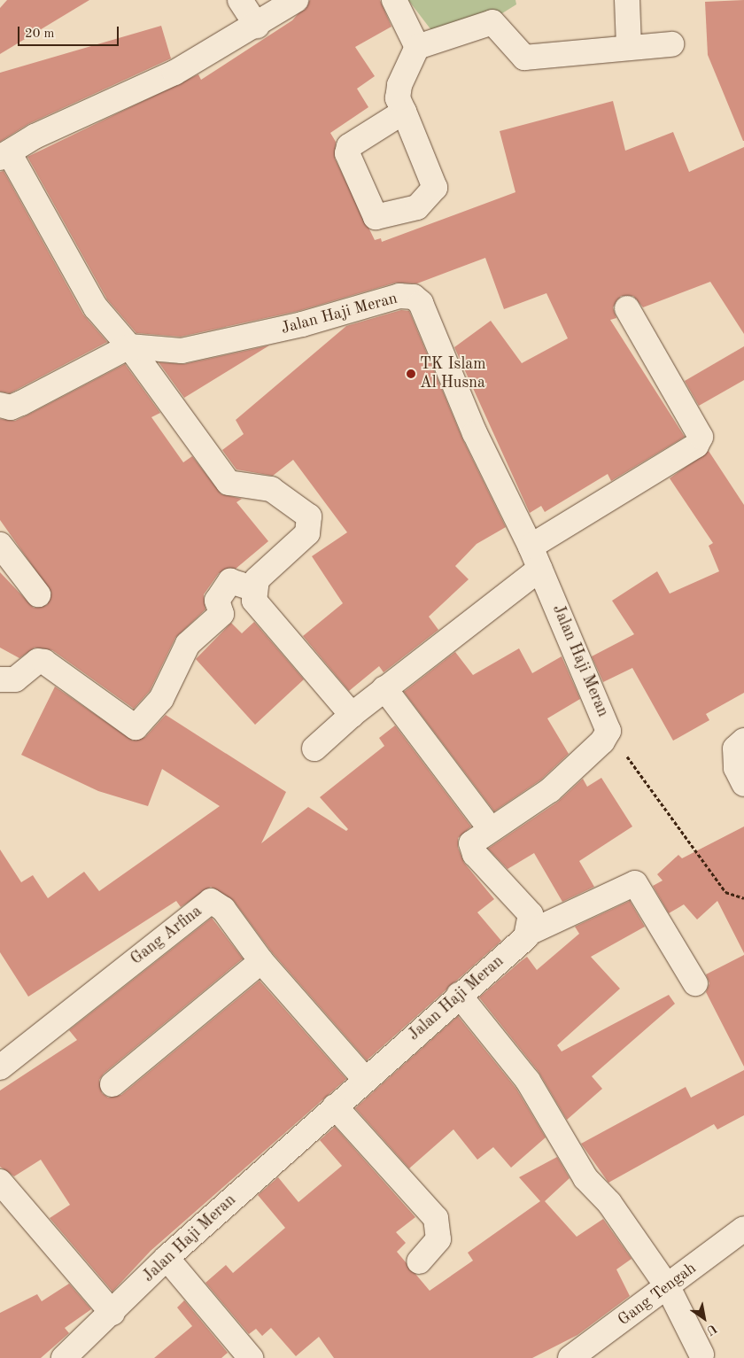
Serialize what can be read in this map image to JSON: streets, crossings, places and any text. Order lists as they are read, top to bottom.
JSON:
{
  "streets": {
    "street": ["Jalan Haji Meran", "Gang Arfina", "Gang Tengah"]
  },
  "crossings": [
    ["Jalan Haji Meran", "Gang Arfina"]
  ],
  "places": ["TK Islam Al Husna"],
  "scale_bar": "20 m",
  "north": "bottom right"
}
